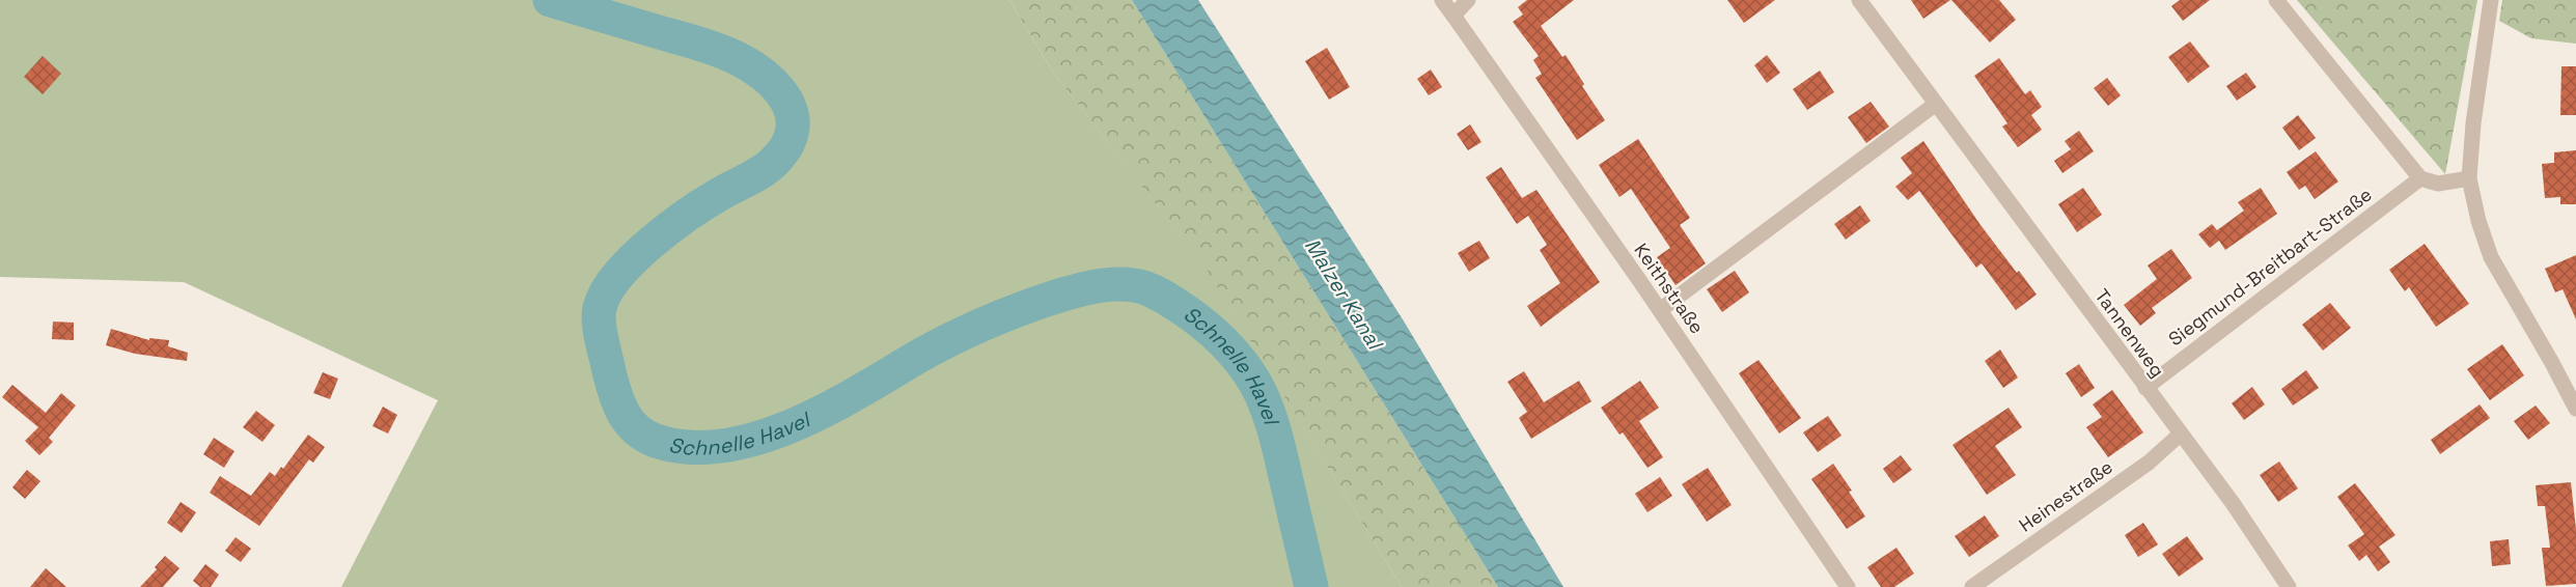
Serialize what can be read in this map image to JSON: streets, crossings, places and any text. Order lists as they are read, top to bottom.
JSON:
{
  "streets": {
    "street": [
      "Siegmund-Breitbart-Straße",
      "Keithstraße",
      "Tannenweg",
      "Heinestraße"
    ]
  },
  "crossings": [
    ["Siegmund-Breitbart-Straße", "Tannenweg"],
    ["Tannenweg", "Heinestraße"]
  ],
  "water": ["Malzer Kanal", "Schnelle Havel"]
}
